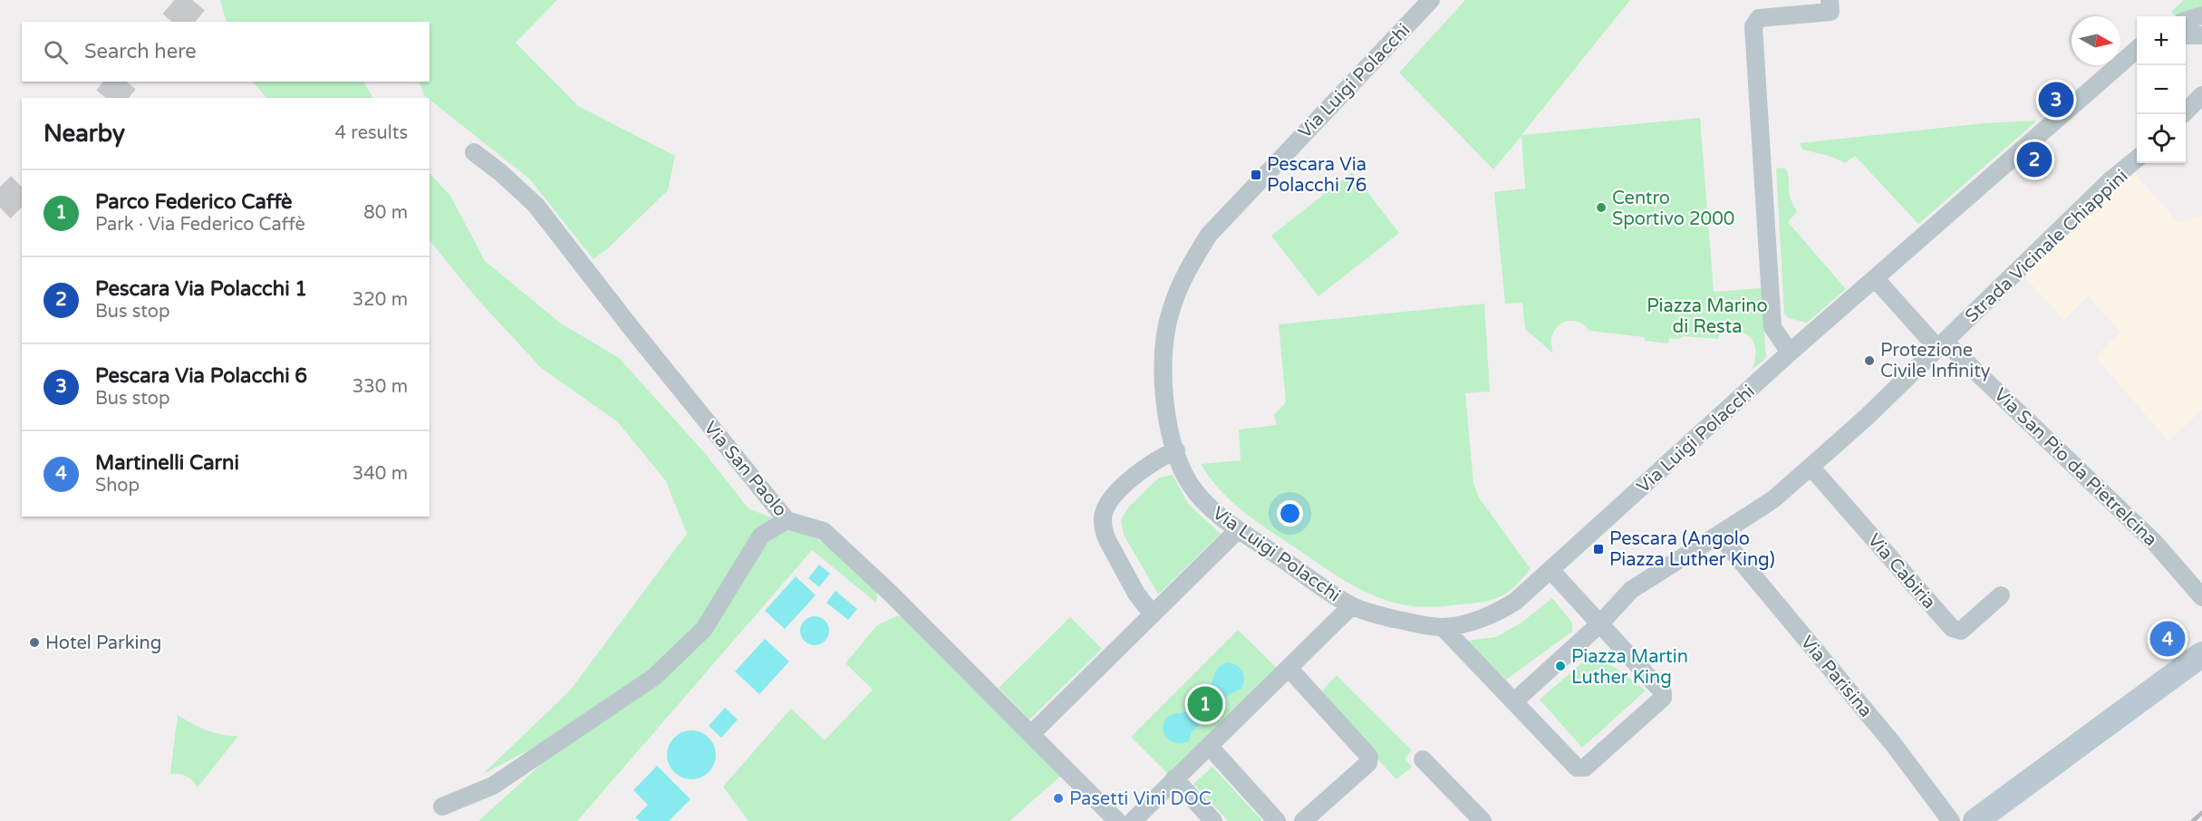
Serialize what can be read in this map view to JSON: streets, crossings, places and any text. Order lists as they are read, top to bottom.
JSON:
{
  "streets": {
    "street": [
      "Via Luigi Polacchi",
      "Strada Vicinale Chiappini",
      "Via San Pio da Pietrelcina",
      "Via San Paolo",
      "Via Cabiria",
      "Via Parisina"
    ]
  },
  "crossings": [
    ["Via Luigi Polacchi", "Via San Pio da Pietrelcina"],
    ["Strada Vicinale Chiappini", "Via San Pio da Pietrelcina"],
    ["Strada Vicinale Chiappini", "Via Cabiria"],
    ["Strada Vicinale Chiappini", "Via Parisina"]
  ],
  "parks": ["Piazza Marino di Resta"],
  "places": {
    "transit": ["Pescara Via Polacchi 76", "Pescara (Angolo Piazza Luther King)"],
    "other": [
      "Centro Sportivo 2000",
      "Protezione Civile Infinity",
      "Hotel Parking",
      "Piazza Martin Luther King",
      "Pasetti Vini DOC"
    ]
  },
  "north": "right",
  "page": {
    "map_buttons": ["+", "−"],
    "search": "Search here",
    "pins": [
      "3",
      "2",
      "4",
      "1"
    ],
    "heading": ["Nearby", "4 results"],
    "list": [
      {
        "mark": "1",
        "name": "Parco Federico Caffè",
        "note": "Park · Via Federico Caffè",
        "value": "80 m"
      },
      {
        "mark": "2",
        "name": "Pescara Via Polacchi 1",
        "note": "Bus stop",
        "value": "320 m"
      },
      {
        "mark": "3",
        "name": "Pescara Via Polacchi 6",
        "note": "Bus stop",
        "value": "330 m"
      },
      {
        "mark": "4",
        "name": "Martinelli Carni",
        "note": "Shop",
        "value": "340 m"
      }
    ]
  }
}
